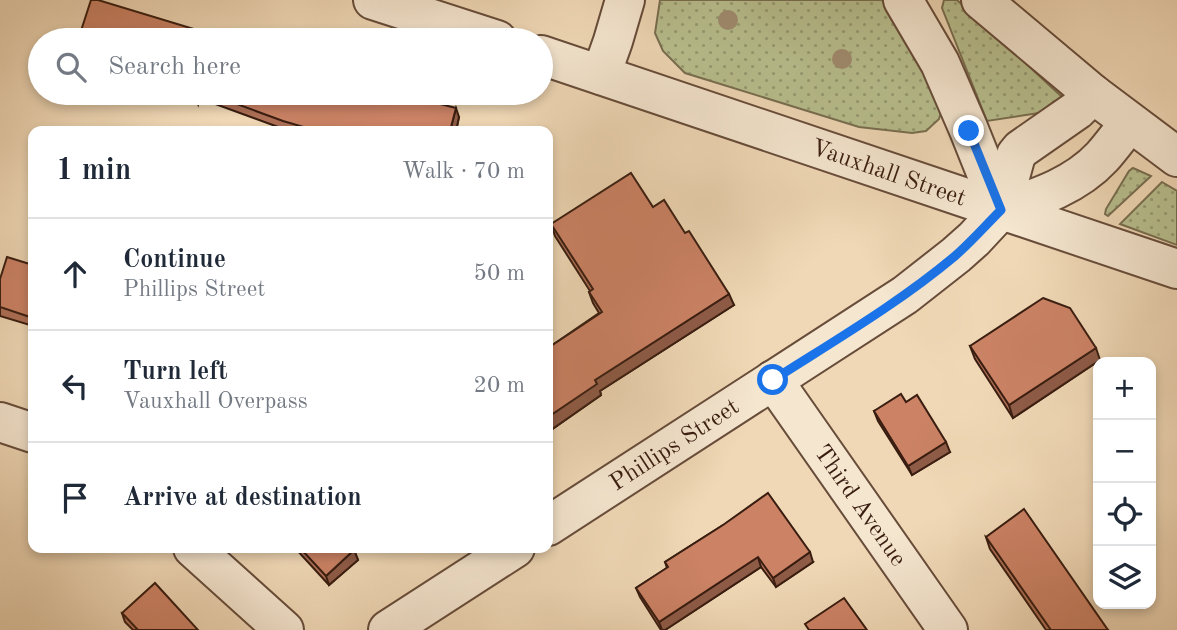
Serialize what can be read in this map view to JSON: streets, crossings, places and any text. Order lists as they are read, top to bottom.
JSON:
{
  "streets": {
    "street": ["Vauxhall Street", "Phillips Street", "Third Avenue"]
  },
  "crossings": [
    ["Vauxhall Street", "Phillips Street"],
    ["Phillips Street", "Third Avenue"]
  ],
  "page": {
    "search": "Search here",
    "heading": ["1 min", "Walk · 70 m"],
    "list": [
      ["Continue", "Phillips Street", "50 m"],
      ["Turn left", "Vauxhall Overpass", "20 m"],
      "Arrive at destination"
    ],
    "map_buttons": ["+", "−"]
  }
}
